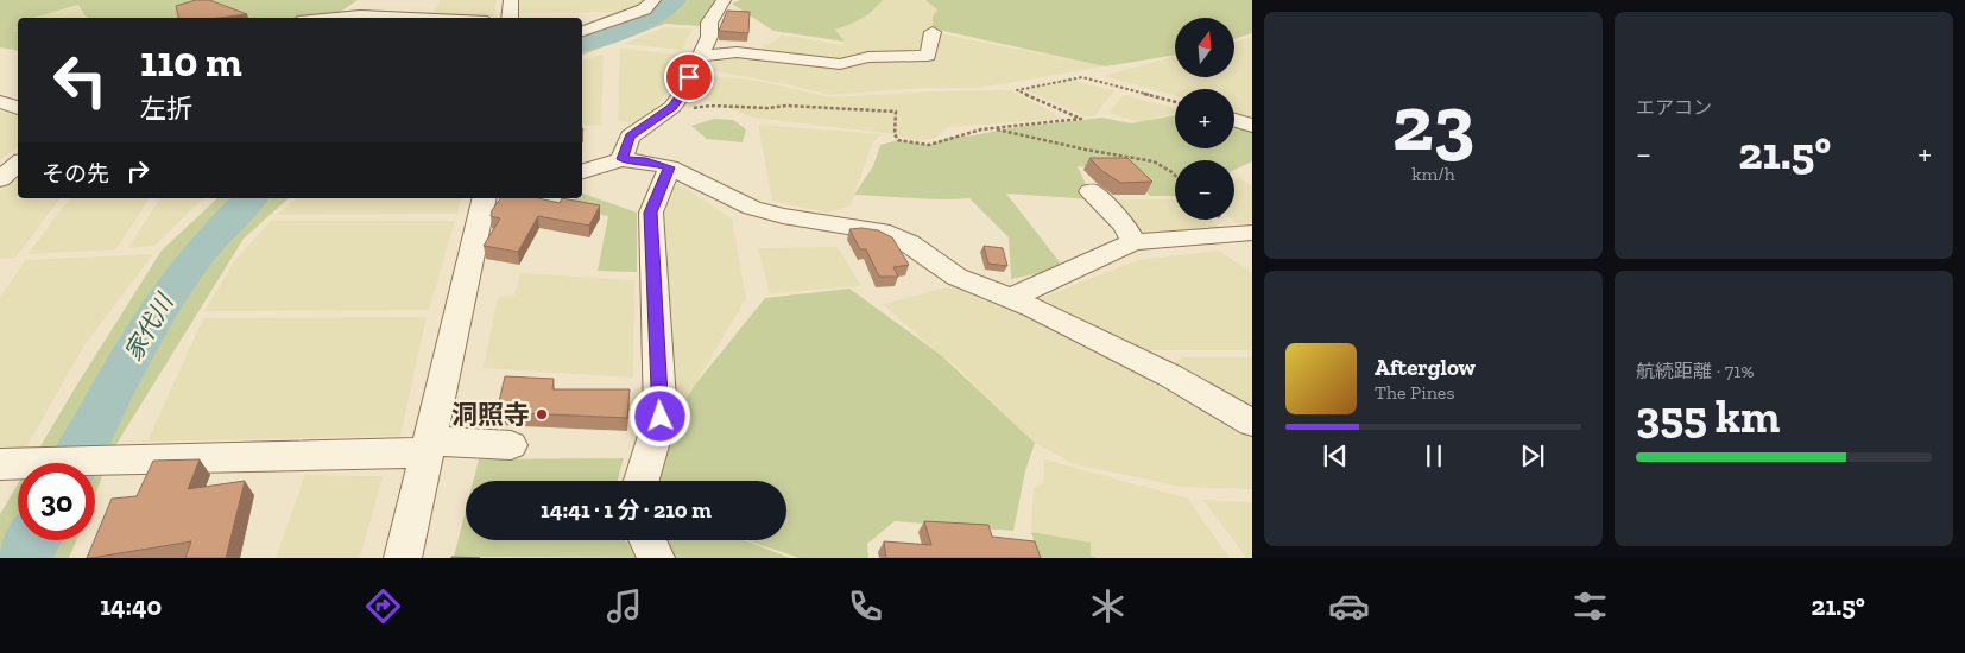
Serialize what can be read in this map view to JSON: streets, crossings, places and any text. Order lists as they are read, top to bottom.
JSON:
{
  "water": ["家代川"],
  "places": ["洞照寺"],
  "north": "top",
  "page": {
    "tile": [
      ["23", "km/h"],
      "エアコン",
      ["航続距離 · 71%", "355 km"]
    ],
    "map_buttons": ["+", "−"],
    "turn": ["110 m", "左折"],
    "heat": ["−", "21.5°", "+"],
    "then": "その先",
    "song": ["Afterglow", "The Pines"],
    "limit": "30",
    "trip": "14:41 · 1 分 · 210 m",
    "tabs": ["14:40", "21.5°"]
  }
}
